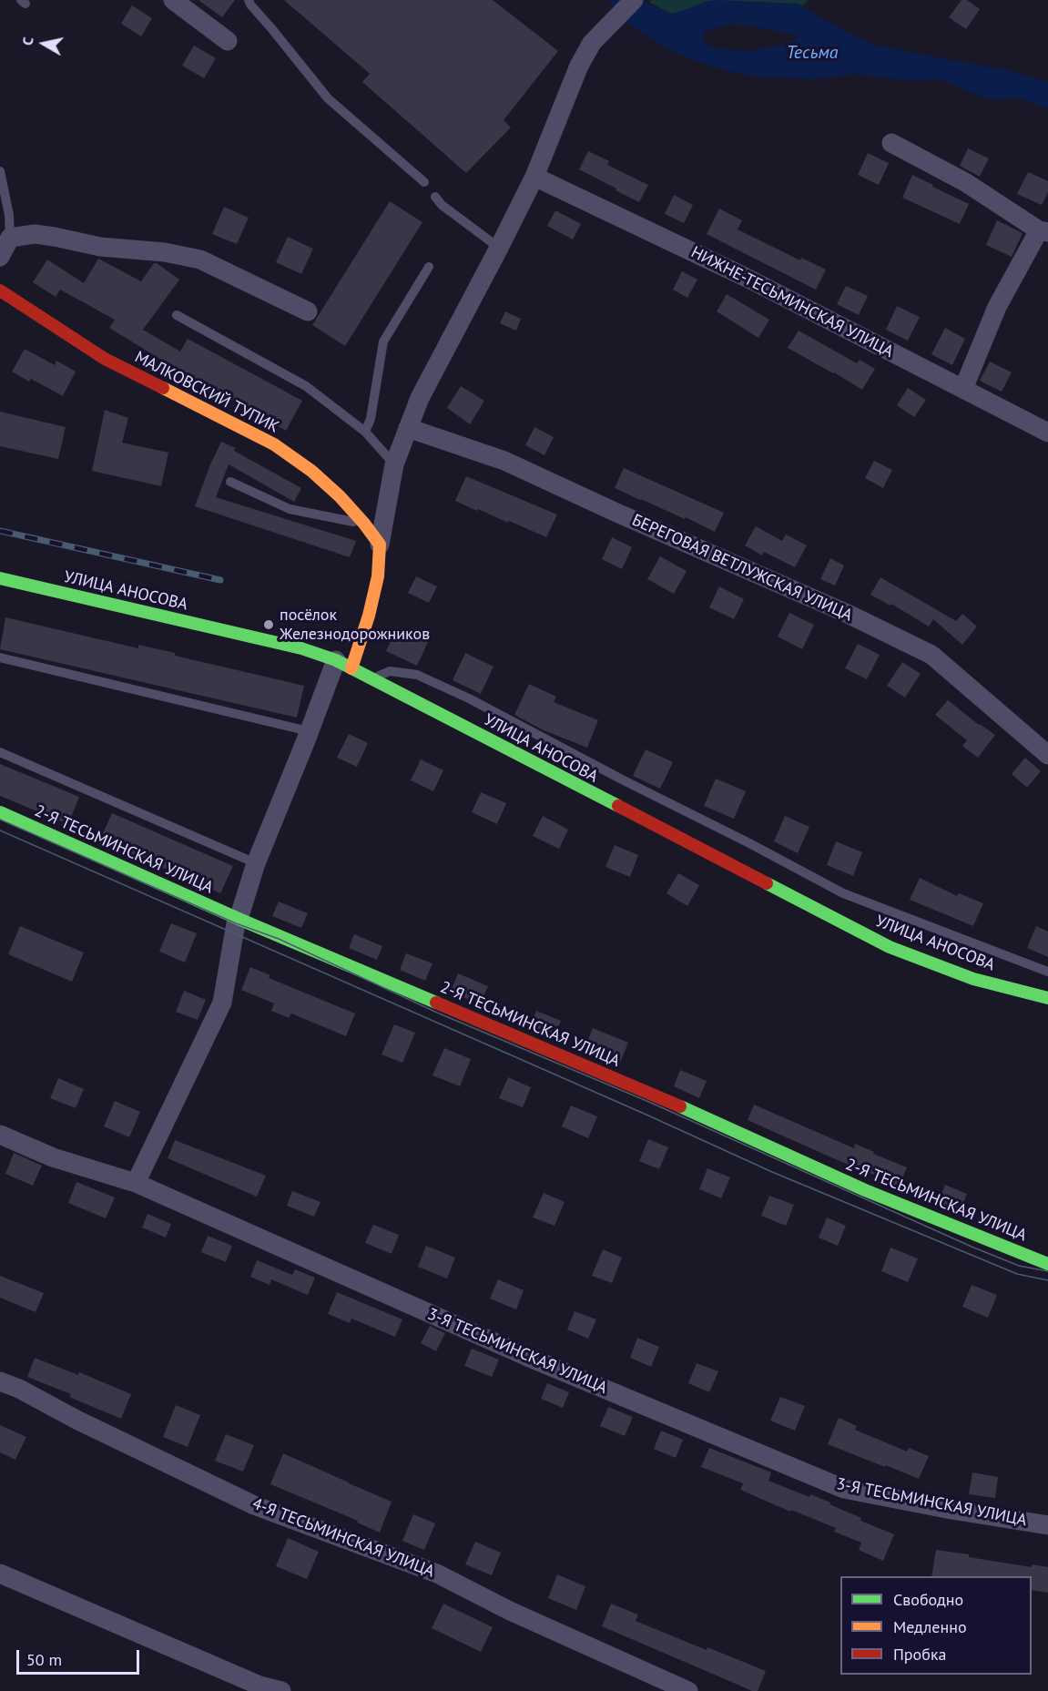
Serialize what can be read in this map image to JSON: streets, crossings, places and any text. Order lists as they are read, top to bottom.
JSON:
{
  "streets": {
    "street": [
      "НИЖНЕ-ТЕСЬМИНСКАЯ УЛИЦА",
      "МАЛКОВСКИЙ ТУПИК",
      "БЕРЕГОВАЯ ВЕТЛУЖСКАЯ УЛИЦА",
      "УЛИЦА АНОСОВА",
      "2-Я ТЕСЬМИНСКАЯ УЛИЦА",
      "3-Я ТЕСЬМИНСКАЯ УЛИЦА",
      "4-Я ТЕСЬМИНСКАЯ УЛИЦА"
    ]
  },
  "water": ["Тесьма"],
  "places": ["посёлок Железнодорожников"],
  "legend": ["Свободно", "Медленно", "Пробка"],
  "scale_bar": "50 m",
  "north": "left"
}
